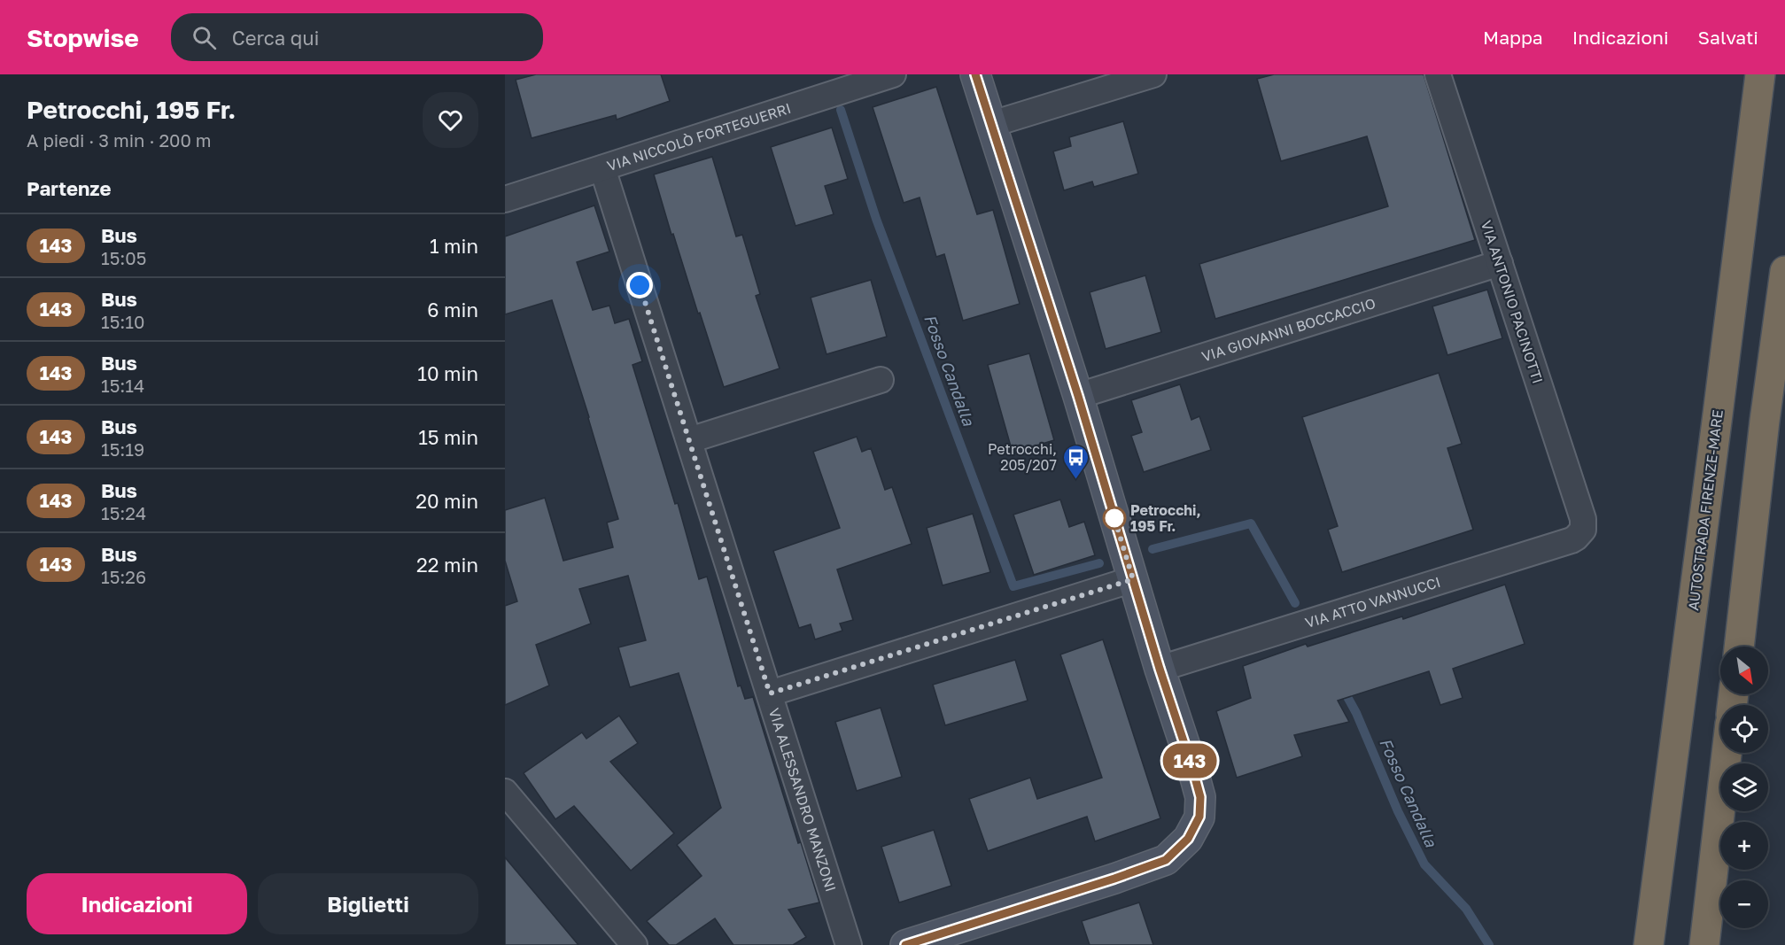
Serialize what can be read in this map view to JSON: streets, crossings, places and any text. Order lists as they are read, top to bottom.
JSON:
{
  "streets": {
    "highway": ["AUTOSTRADA FIRENZE-MARE"],
    "street": [
      "VIA NICCOLÒ FORTEGUERRI",
      "VIA ANTONIO PACINOTTI",
      "VIA GIOVANNI BOCCACCIO",
      "VIA ATTO VANNUCCI",
      "VIA ALESSANDRO MANZONI"
    ]
  },
  "crossings": [
    ["VIA NICCOLÒ FORTEGUERRI", "VIA ALESSANDRO MANZONI"],
    ["VIA ANTONIO PACINOTTI", "VIA GIOVANNI BOCCACCIO"],
    ["VIA ANTONIO PACINOTTI", "VIA ATTO VANNUCCI"]
  ],
  "water": ["Fosso Candalla"],
  "places": {
    "bus stop": ["Petrocchi, 205/207"],
    "other": ["Petrocchi, 195 Fr."]
  },
  "lines": ["bus line 143"],
  "north": "bottom right",
  "page": {
    "header": "Stopwise",
    "search": "Cerca qui",
    "nav": ["Mappa", "Indicazioni", "Salvati"],
    "heading": [
      ["Petrocchi, 195 Fr.", "A piedi · 3 min · 200 m"],
      "Partenze"
    ],
    "on_map": "143",
    "list": [
      {
        "mark": "143",
        "name": "Bus",
        "note": "15:05",
        "value": "1 min"
      },
      {
        "mark": "143",
        "name": "Bus",
        "note": "15:10",
        "value": "6 min"
      },
      {
        "mark": "143",
        "name": "Bus",
        "note": "15:14",
        "value": "10 min"
      },
      {
        "mark": "143",
        "name": "Bus",
        "note": "15:19",
        "value": "15 min"
      },
      {
        "mark": "143",
        "name": "Bus",
        "note": "15:24",
        "value": "20 min"
      },
      {
        "mark": "143",
        "name": "Bus",
        "note": "15:26",
        "value": "22 min"
      }
    ],
    "map_buttons": ["+", "−"],
    "buttons": ["Indicazioni", "Biglietti"]
  }
}
